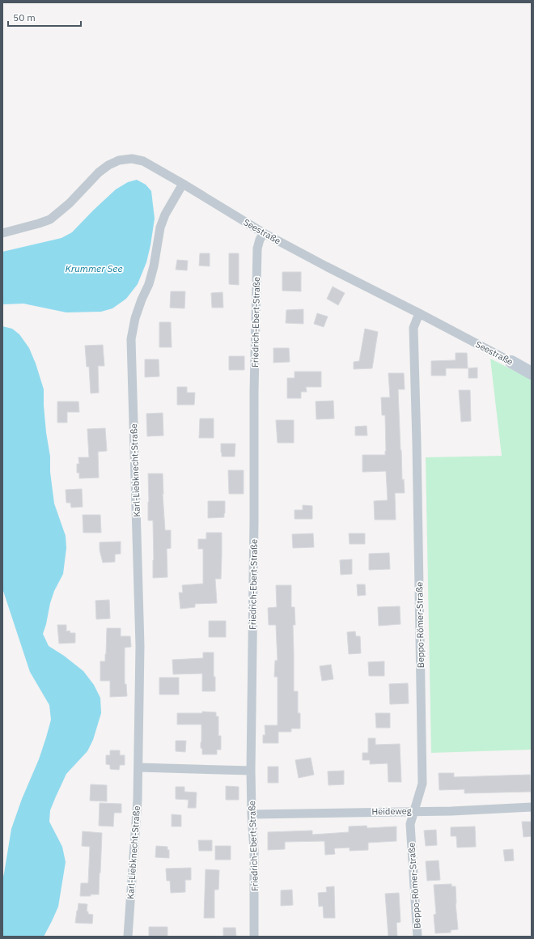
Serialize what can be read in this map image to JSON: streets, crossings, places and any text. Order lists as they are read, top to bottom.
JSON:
{
  "streets": {
    "street": [
      "Seestraße",
      "Friedrich-Ebert-Straße",
      "Karl-Liebknecht-Straße",
      "Beppo-Römer-Straße",
      "Heideweg"
    ]
  },
  "crossings": [
    ["Seestraße", "Friedrich-Ebert-Straße"],
    ["Seestraße", "Karl-Liebknecht-Straße"],
    ["Seestraße", "Beppo-Römer-Straße"],
    ["Friedrich-Ebert-Straße", "Heideweg"],
    ["Beppo-Römer-Straße", "Heideweg"]
  ],
  "water": ["Krummer See"],
  "scale_bar": "50 m"
}
